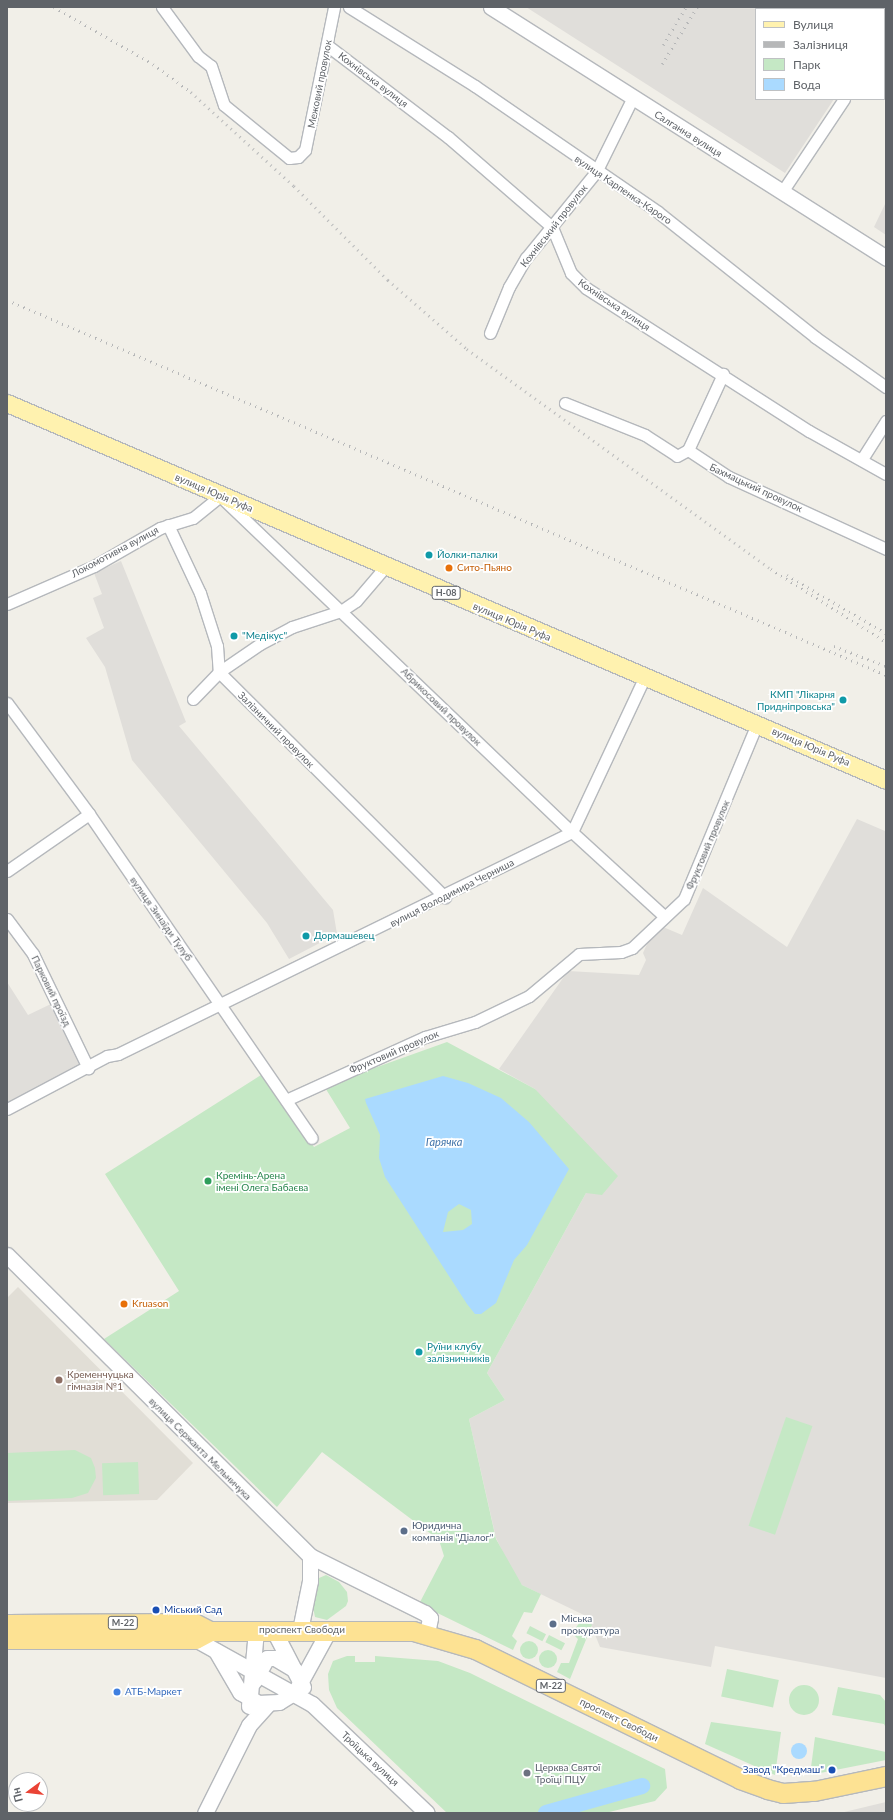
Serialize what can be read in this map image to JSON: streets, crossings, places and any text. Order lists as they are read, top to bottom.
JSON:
{
  "streets": {
    "highway": ["М-22", "проспект Свободи"],
    "main road": ["вулиця Юрія Руфа", "Н-08"],
    "street": [
      "Кохнівська вулиця",
      "Межовий провулок",
      "Салганна вулиця",
      "вулиця Карпенка-Карого",
      "Кохнівський провулок",
      "Бахмацький провулок",
      "Локомотивна вулиця",
      "Абрикосовий провулок",
      "Залізничний провулок",
      "Фруктовий провулок",
      "вулиця Володимира Черниша",
      "вулиця Зинаїди Тулуб",
      "Парковий проїзд",
      "вулиця Сержанта Мельничука",
      "Троїцька вулиця"
    ]
  },
  "crossings": [
    ["Кохнівська вулиця", "Межовий провулок"],
    ["Кохнівська вулиця", "Кохнівський провулок"],
    ["Салганна вулиця", "Кохнівський провулок"],
    ["вулиця Карпенка-Карого", "Кохнівський провулок"],
    ["вулиця Юрія Руфа", "Локомотивна вулиця"],
    ["вулиця Юрія Руфа", "Абрикосовий провулок"],
    ["вулиця Юрія Руфа", "Фруктовий провулок"],
    ["Локомотивна вулиця", "Абрикосовий провулок"],
    ["Абрикосовий провулок", "Фруктовий провулок"],
    ["Абрикосовий провулок", "вулиця Володимира Черниша"],
    ["Залізничний провулок", "вулиця Володимира Черниша"],
    ["Фруктовий провулок", "вулиця Зинаїди Тулуб"],
    ["вулиця Володимира Черниша", "вулиця Зинаїди Тулуб"],
    ["вулиця Володимира Черниша", "Парковий проїзд"],
    ["вулиця Сержанта Мельничука", "проспект Свободи"],
    ["проспект Свободи", "Троїцька вулиця"]
  ],
  "water": ["Гарячка"],
  "places": [
    "Йолки-палки",
    "Сито-Пьяно",
    "\"Медікус\"",
    "КМП \"Лікарня Придніпровська\"",
    "Дормашевец",
    "Кремінь-Арена імені Олега Бабаєва",
    "Kruason",
    "Руїни клубу залізничників",
    "Кременчуцька гімназія №1",
    "Юридична компанія \"Діалог\"",
    "Міський Сад",
    "Міська прокуратура",
    "АТБ-Маркет",
    "Завод \"Кредмаш\"",
    "Церква Святої Троїці ПЦУ"
  ],
  "legend": [
    "Вулиця",
    "Залізниця",
    "Парк",
    "Вода"
  ],
  "north": "left"
}
